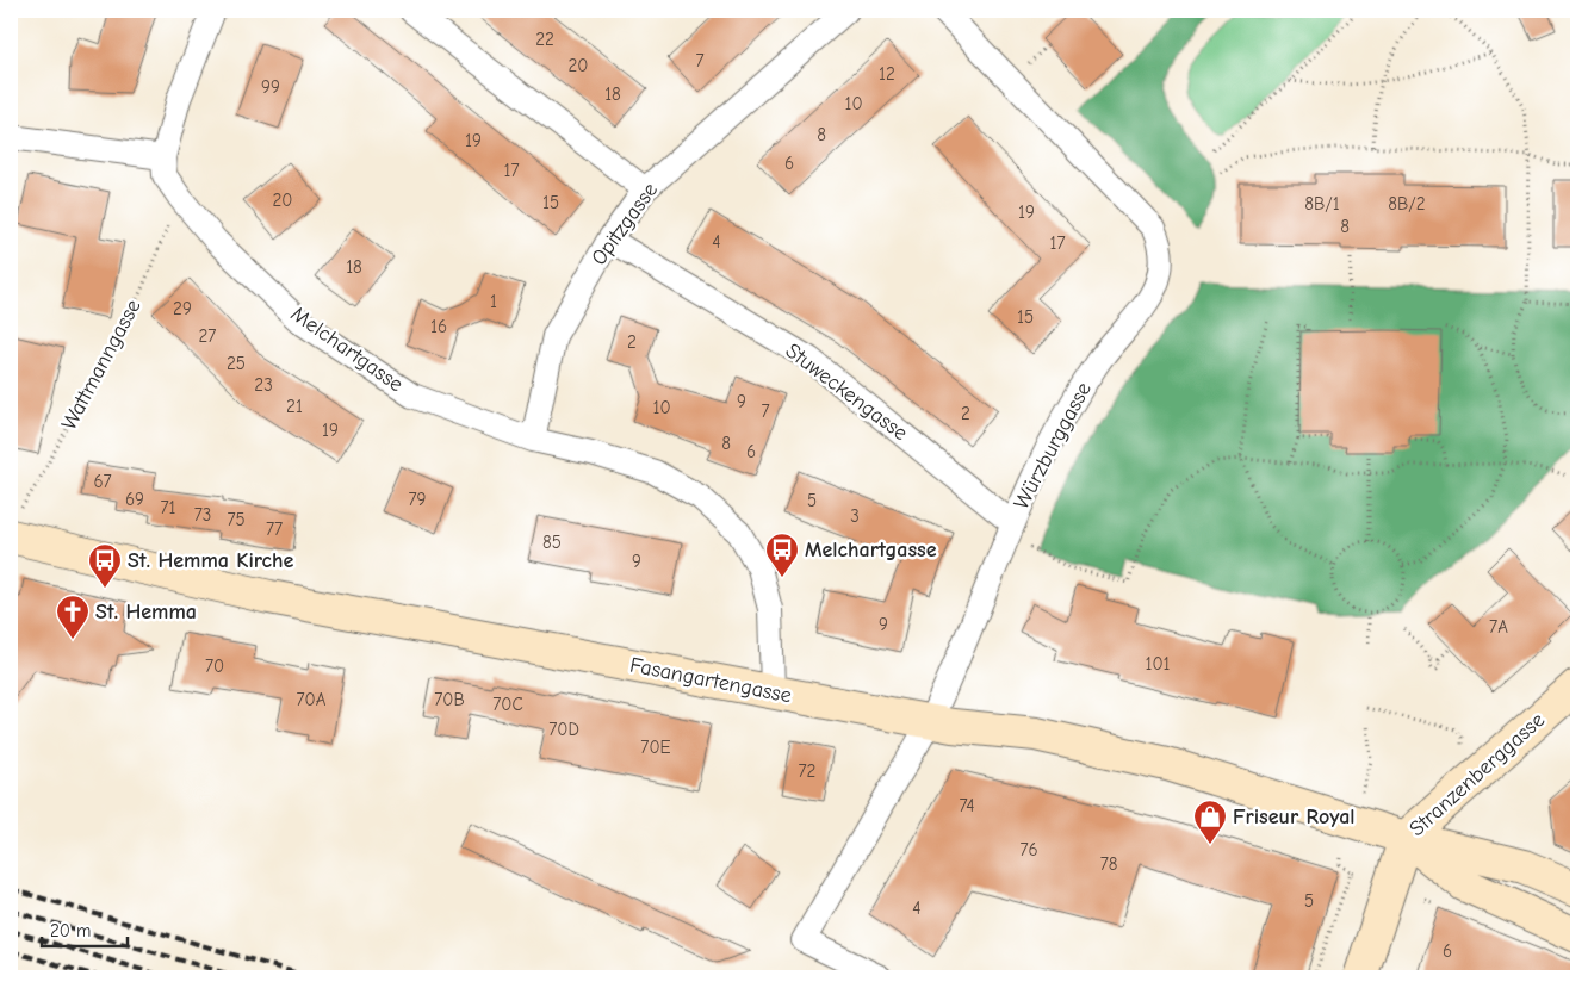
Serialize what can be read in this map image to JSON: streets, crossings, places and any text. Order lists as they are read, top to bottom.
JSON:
{
  "streets": {
    "main road": ["Fasangartengasse", "Stranzenberggasse"],
    "street": [
      "Opitzgasse",
      "Melchartgasse",
      "Stuweckengasse",
      "Würzburggasse"
    ],
    "path": ["Wattmanngasse"]
  },
  "crossings": [
    ["Opitzgasse", "Melchartgasse"],
    ["Opitzgasse", "Stuweckengasse"],
    ["Melchartgasse", "Wattmanngasse"],
    ["Melchartgasse", "Fasangartengasse"],
    ["Wattmanngasse", "Fasangartengasse"],
    ["Stuweckengasse", "Würzburggasse"],
    ["Würzburggasse", "Fasangartengasse"],
    ["Fasangartengasse", "Stranzenberggasse"]
  ],
  "places": {
    "bus stop": ["Melchartgasse", "St. Hemma Kirche"],
    "church": ["St. Hemma"],
    "shop": ["Friseur Royal"]
  },
  "house_numbers": [
    "22",
    "7",
    "20",
    "12",
    "99",
    "18",
    "10",
    "8",
    "19",
    "6",
    "17",
    "20",
    "15",
    "8B/1",
    "8B/2",
    "19",
    "8",
    "4",
    "17",
    "18",
    "1",
    "29",
    "15",
    "16",
    "27",
    "2",
    "25",
    "23",
    "9",
    "21",
    "10",
    "7",
    "2",
    "19",
    "8",
    "6",
    "67",
    "69",
    "79",
    "5",
    "71",
    "73",
    "3",
    "75",
    "77",
    "85",
    "9",
    "9",
    "7A",
    "101",
    "70",
    "70A",
    "70B",
    "70C",
    "70D",
    "70E",
    "72",
    "74",
    "76",
    "78",
    "5",
    "4",
    "6"
  ],
  "scale_bar": "20 m"
}
